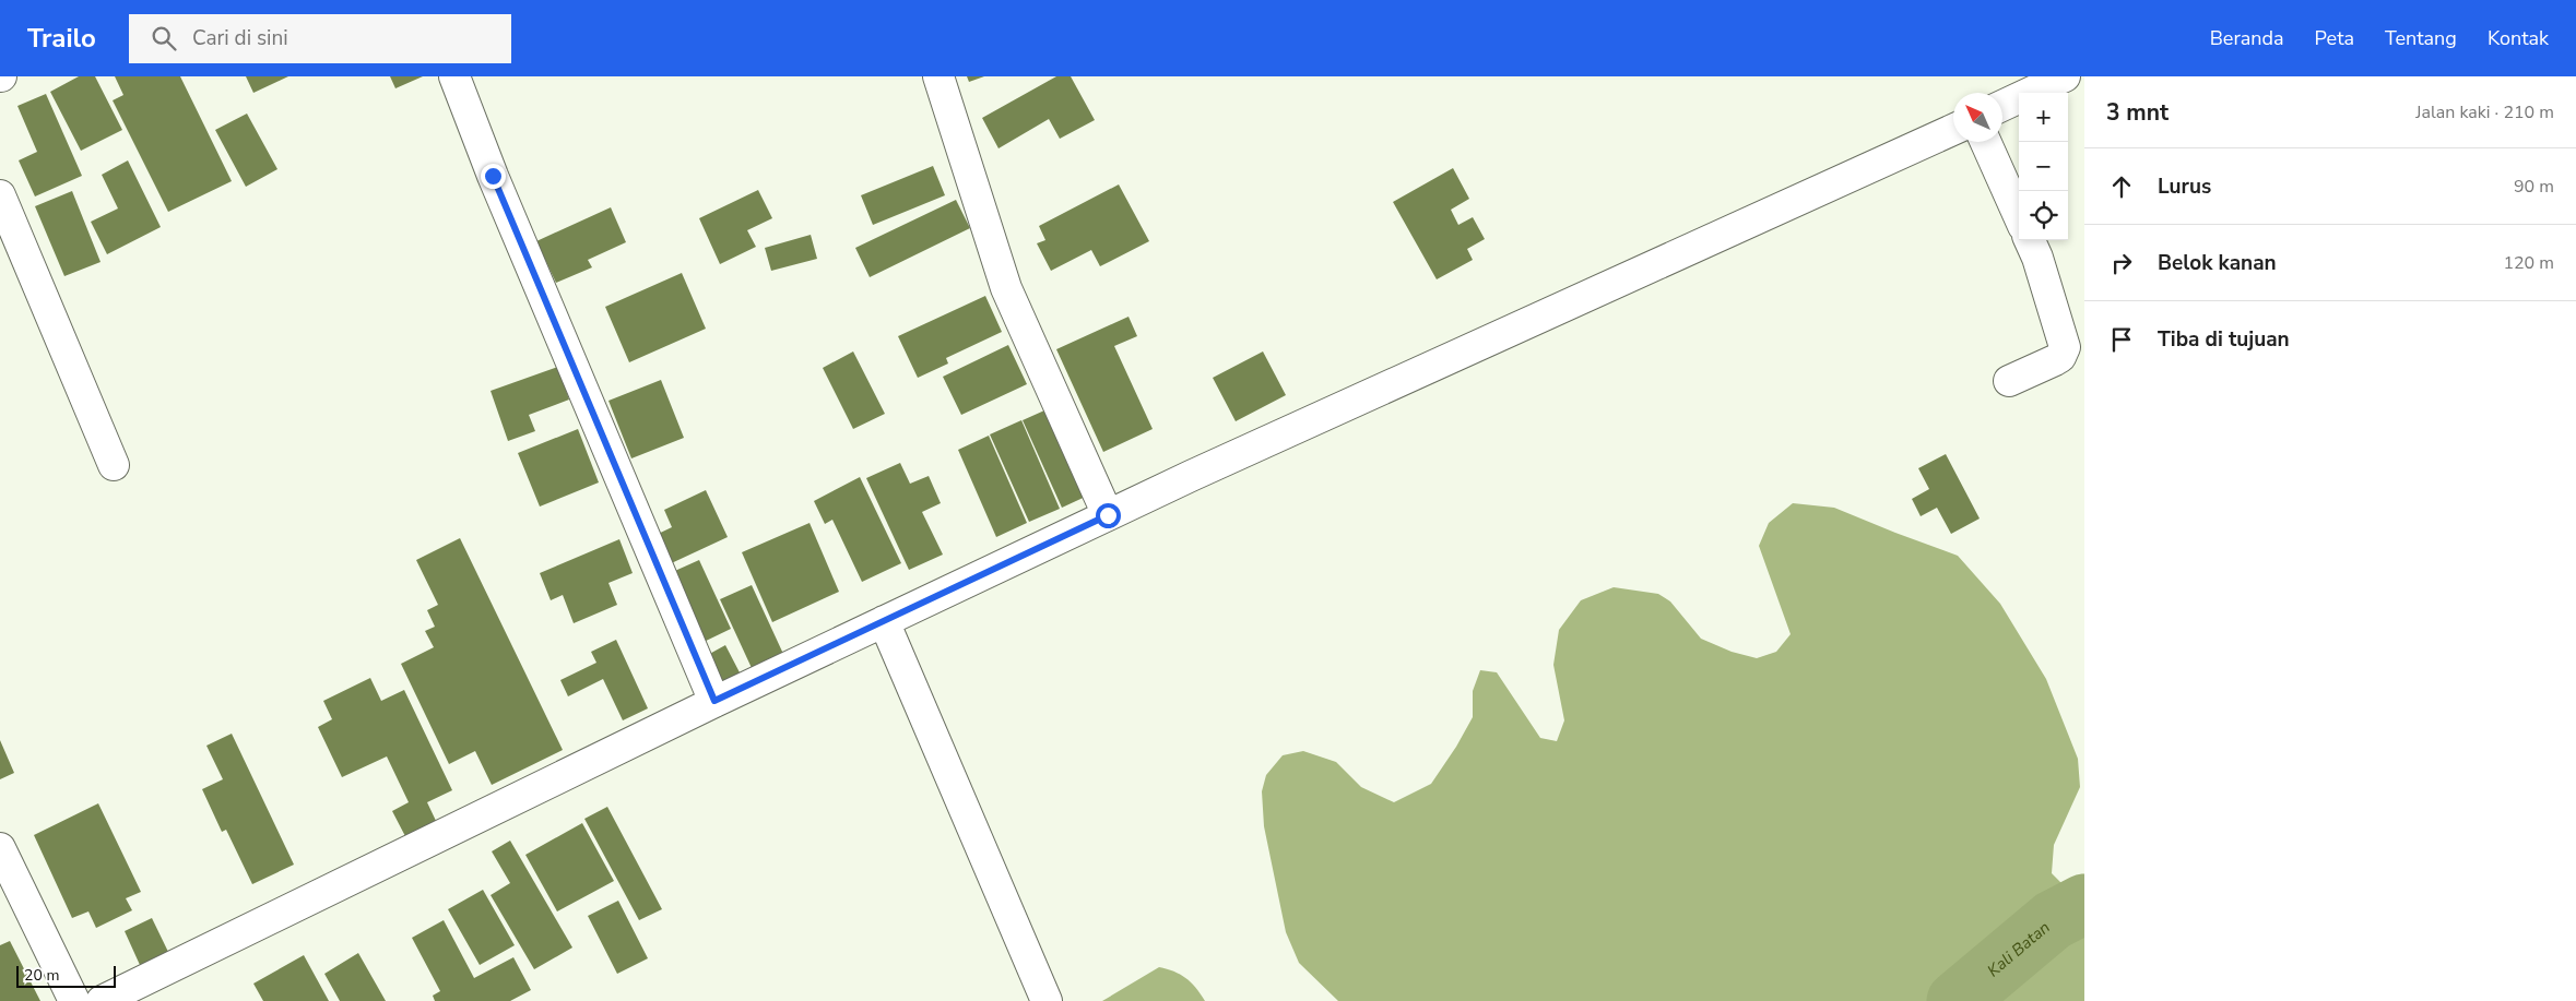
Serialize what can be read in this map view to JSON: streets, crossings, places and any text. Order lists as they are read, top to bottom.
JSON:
{
  "water": ["Kali Batan"],
  "scale_bar": "20 m",
  "north": "top left",
  "page": {
    "header": "Trailo",
    "search": "Cari di sini",
    "nav": [
      "Beranda",
      "Peta",
      "Tentang",
      "Kontak"
    ],
    "heading": ["3 mnt", "Jalan kaki · 210 m"],
    "map_buttons": ["+", "−"],
    "list": [
      ["Lurus", "90 m"],
      ["Belok kanan", "120 m"],
      "Tiba di tujuan"
    ],
    "scale": "20 m"
  }
}
